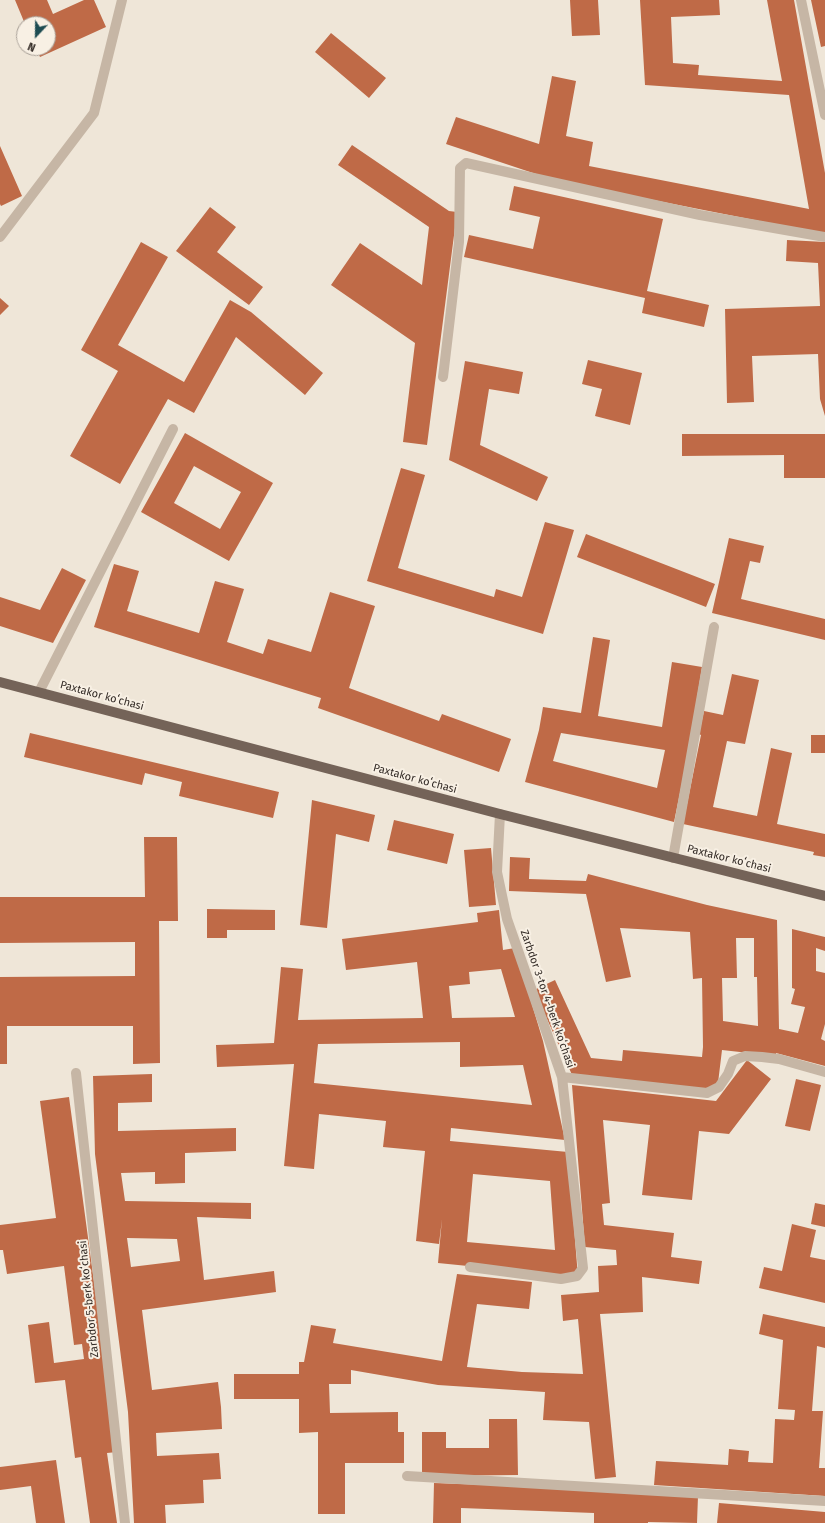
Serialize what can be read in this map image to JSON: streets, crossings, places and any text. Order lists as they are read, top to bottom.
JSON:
{
  "streets": {
    "main road": ["Paxtakor koʻchasi"],
    "street": ["Zarbdor 3-tor 4-berk koʻchasi", "Zarbdor 5-berk koʻchasi"]
  },
  "crossings": [
    ["Paxtakor koʻchasi", "Zarbdor 3-tor 4-berk koʻchasi"]
  ],
  "north": "bottom"
}
